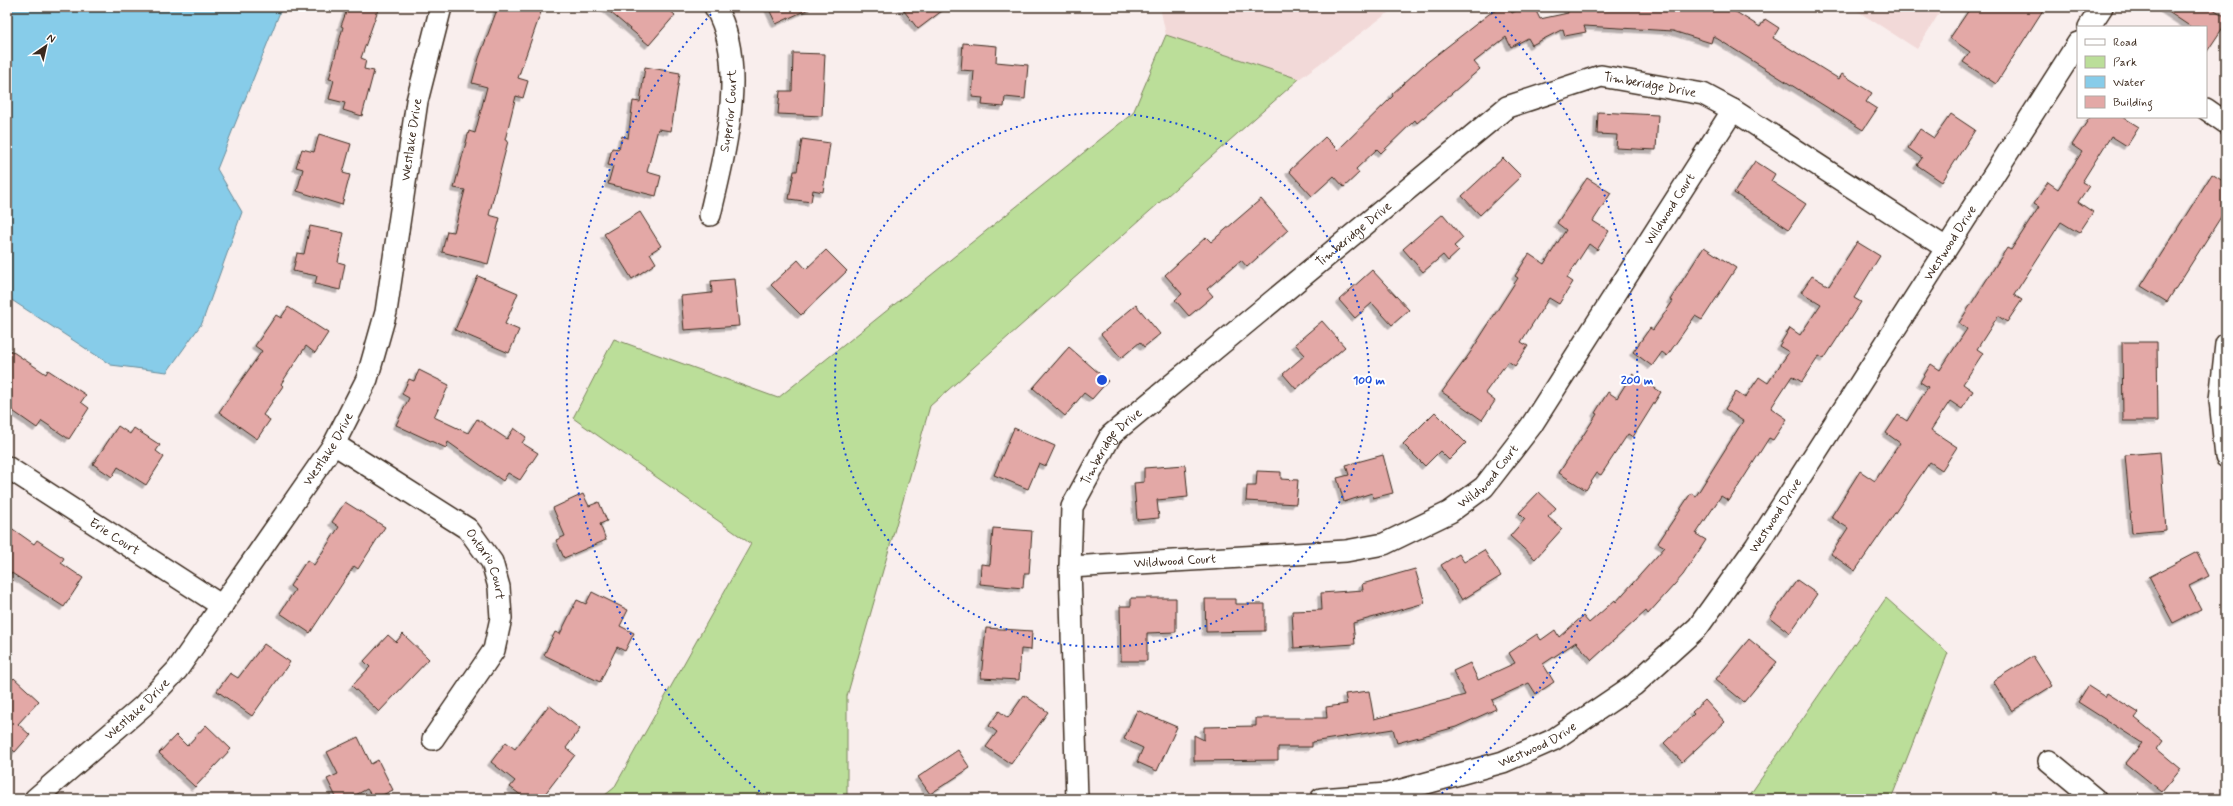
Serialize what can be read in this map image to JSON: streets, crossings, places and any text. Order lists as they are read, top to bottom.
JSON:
{
  "streets": {
    "street": [
      "Timberidge Drive",
      "Superior Court",
      "Westlake Drive",
      "Wildwood Court",
      "Westwood Drive",
      "Erie Court",
      "Ontario Court"
    ]
  },
  "crossings": [
    ["Timberidge Drive", "Wildwood Court"],
    ["Timberidge Drive", "Westwood Drive"],
    ["Westlake Drive", "Erie Court"],
    ["Westlake Drive", "Ontario Court"]
  ],
  "legend": [
    "Road",
    "Park",
    "Water",
    "Building"
  ],
  "north": "top right",
  "rings": ["100 m", "200 m"]
}
